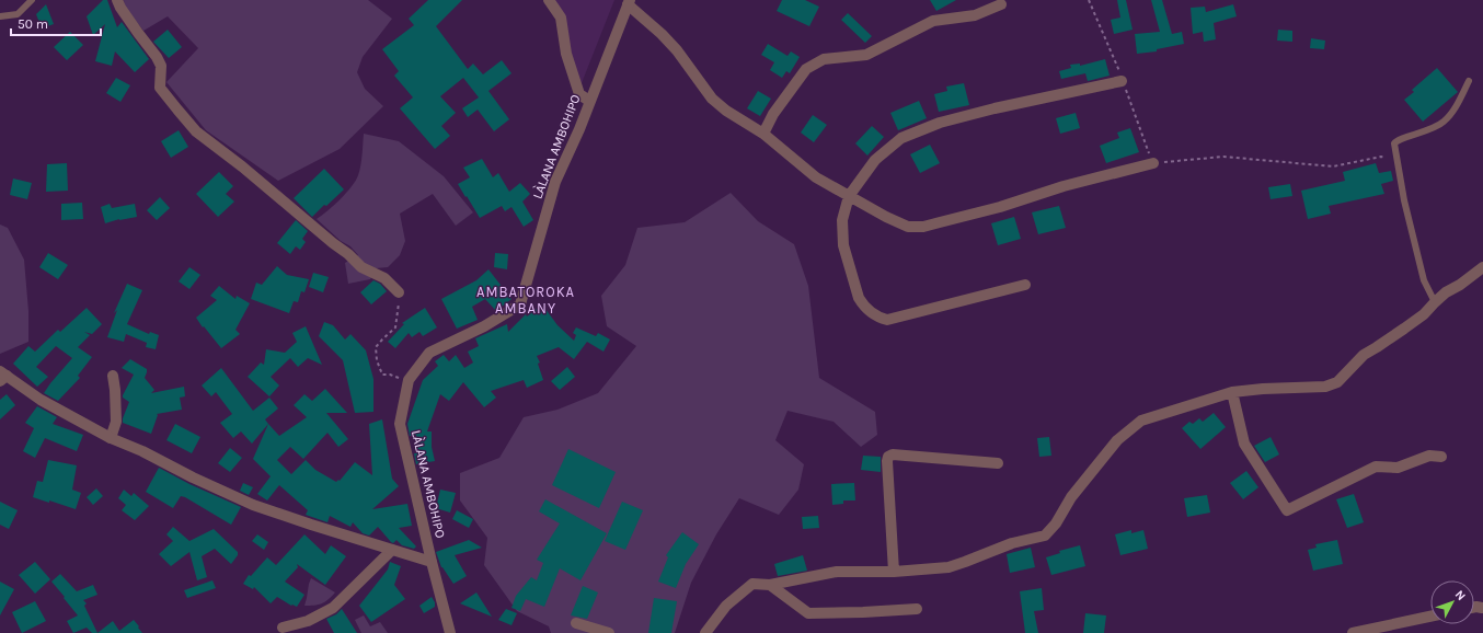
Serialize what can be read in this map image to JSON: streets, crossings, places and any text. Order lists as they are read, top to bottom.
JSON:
{
  "streets": {
    "street": ["LÀLANA AMBOHIPO"]
  },
  "districts": ["AMBATOROKA AMBANY"],
  "scale_bar": "50 m",
  "north": "top right"
}
